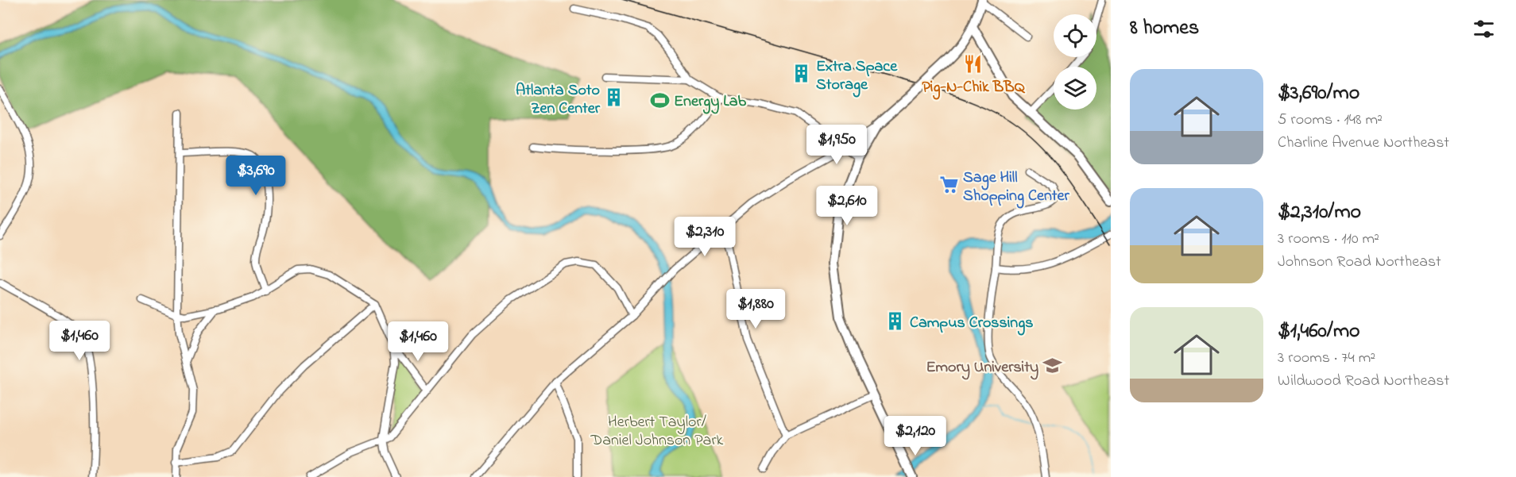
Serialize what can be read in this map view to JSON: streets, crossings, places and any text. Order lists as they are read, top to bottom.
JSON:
{
  "parks": ["Herbert Taylor/ Daniel Johnson Park"],
  "places": {
    "restaurant": ["Pig-N-Chik BBQ"],
    "building": ["Extra Space Storage", "Atlanta Soto Zen Center", "Campus Crossings"],
    "sports": ["Energy Lab"],
    "supermarket": ["Sage Hill Shopping Center"],
    "school or university": ["Emory University"]
  },
  "page": {
    "heading": "8 homes",
    "list": [
      {
        "name": "$3,690/mo",
        "note": "5 rooms · 148 m² · Charline Avenue Northeast"
      },
      {
        "name": "$2,310/mo",
        "note": "3 rooms · 110 m² · Johnson Road Northeast"
      },
      {
        "name": "$1,460/mo",
        "note": "3 rooms · 74 m² · Wildwood Road Northeast"
      }
    ],
    "price": [
      "$1,950",
      "$3,690",
      "$2,610",
      "$2,310",
      "$1,880",
      "$1,460",
      "$1,460",
      "$2,120"
    ]
  }
}
